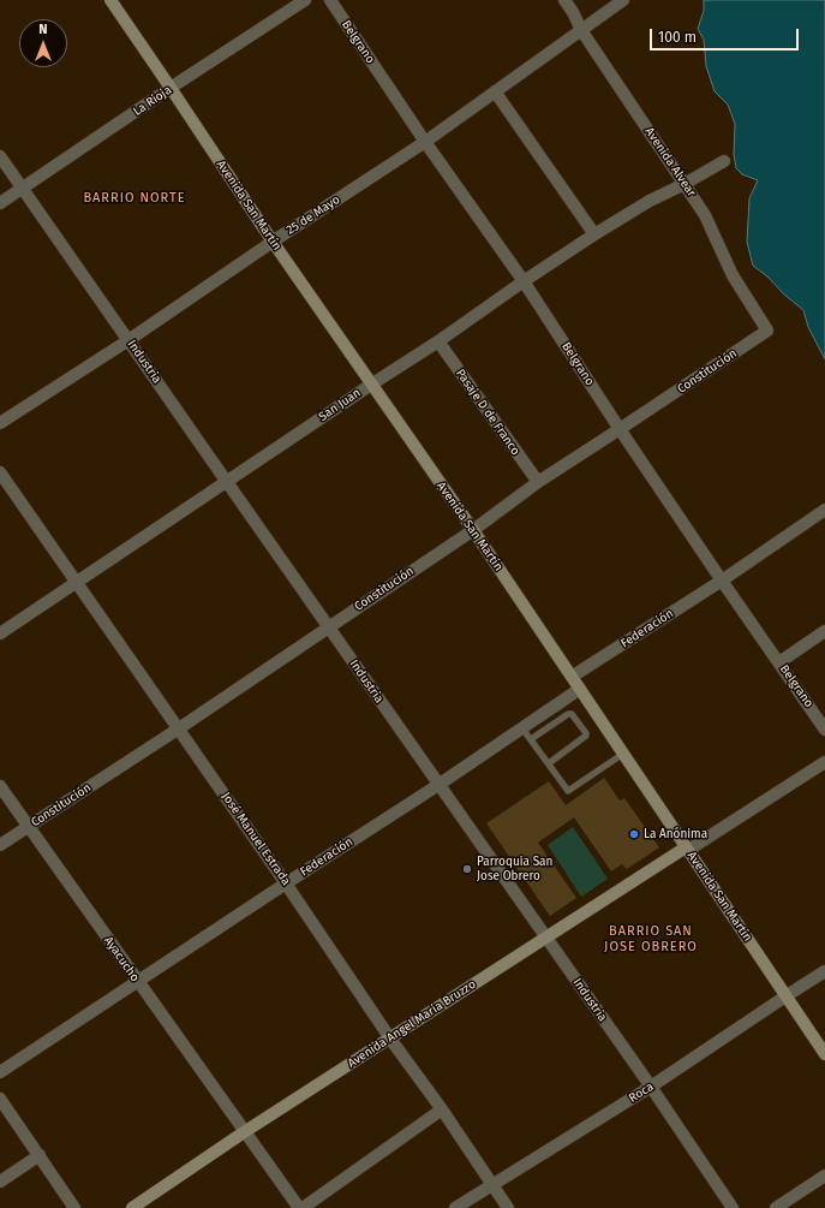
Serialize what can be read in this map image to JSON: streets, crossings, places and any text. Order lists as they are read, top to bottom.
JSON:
{
  "streets": {
    "street": [
      "Belgrano",
      "La Rioja",
      "Avenida Alvear",
      "Avenida San Martín",
      "25 de Mayo",
      "Industria",
      "Constitución",
      "San Juan",
      "Pasaje D de Franco",
      "Federación",
      "José Manuel Estrada",
      "Ayacucho",
      "Avenida Angel Maria Bruzzo",
      "Roca"
    ]
  },
  "crossings": [
    ["Belgrano", "25 de Mayo"],
    ["Belgrano", "Constitución"],
    ["Belgrano", "San Juan"],
    ["Belgrano", "Federación"],
    ["La Rioja", "Avenida San Martín"],
    ["La Rioja", "Industria"],
    ["Avenida Alvear", "25 de Mayo"],
    ["Avenida Alvear", "Constitución"],
    ["Avenida Alvear", "San Juan"],
    ["Avenida San Martín", "25 de Mayo"],
    ["Avenida San Martín", "Constitución"],
    ["Avenida San Martín", "San Juan"],
    ["Avenida San Martín", "Federación"],
    ["Avenida San Martín", "Avenida Angel Maria Bruzzo"],
    ["Avenida San Martín", "Roca"],
    ["25 de Mayo", "Industria"],
    ["Industria", "Constitución"],
    ["Industria", "San Juan"],
    ["Industria", "Federación"],
    ["Industria", "Avenida Angel Maria Bruzzo"],
    ["Industria", "Roca"],
    ["Constitución", "Pasaje D de Franco"],
    ["Constitución", "José Manuel Estrada"],
    ["Constitución", "Ayacucho"],
    ["San Juan", "Pasaje D de Franco"],
    ["San Juan", "José Manuel Estrada"],
    ["Federación", "José Manuel Estrada"],
    ["Federación", "Ayacucho"],
    ["José Manuel Estrada", "Avenida Angel Maria Bruzzo"],
    ["José Manuel Estrada", "Roca"],
    ["Ayacucho", "Avenida Angel Maria Bruzzo"]
  ],
  "districts": ["BARRIO NORTE", "BARRIO SAN JOSE OBRERO"],
  "places": ["La Anónima", "Parroquia San Jose Obrero"],
  "scale_bar": "100 m",
  "north": "top"
}
